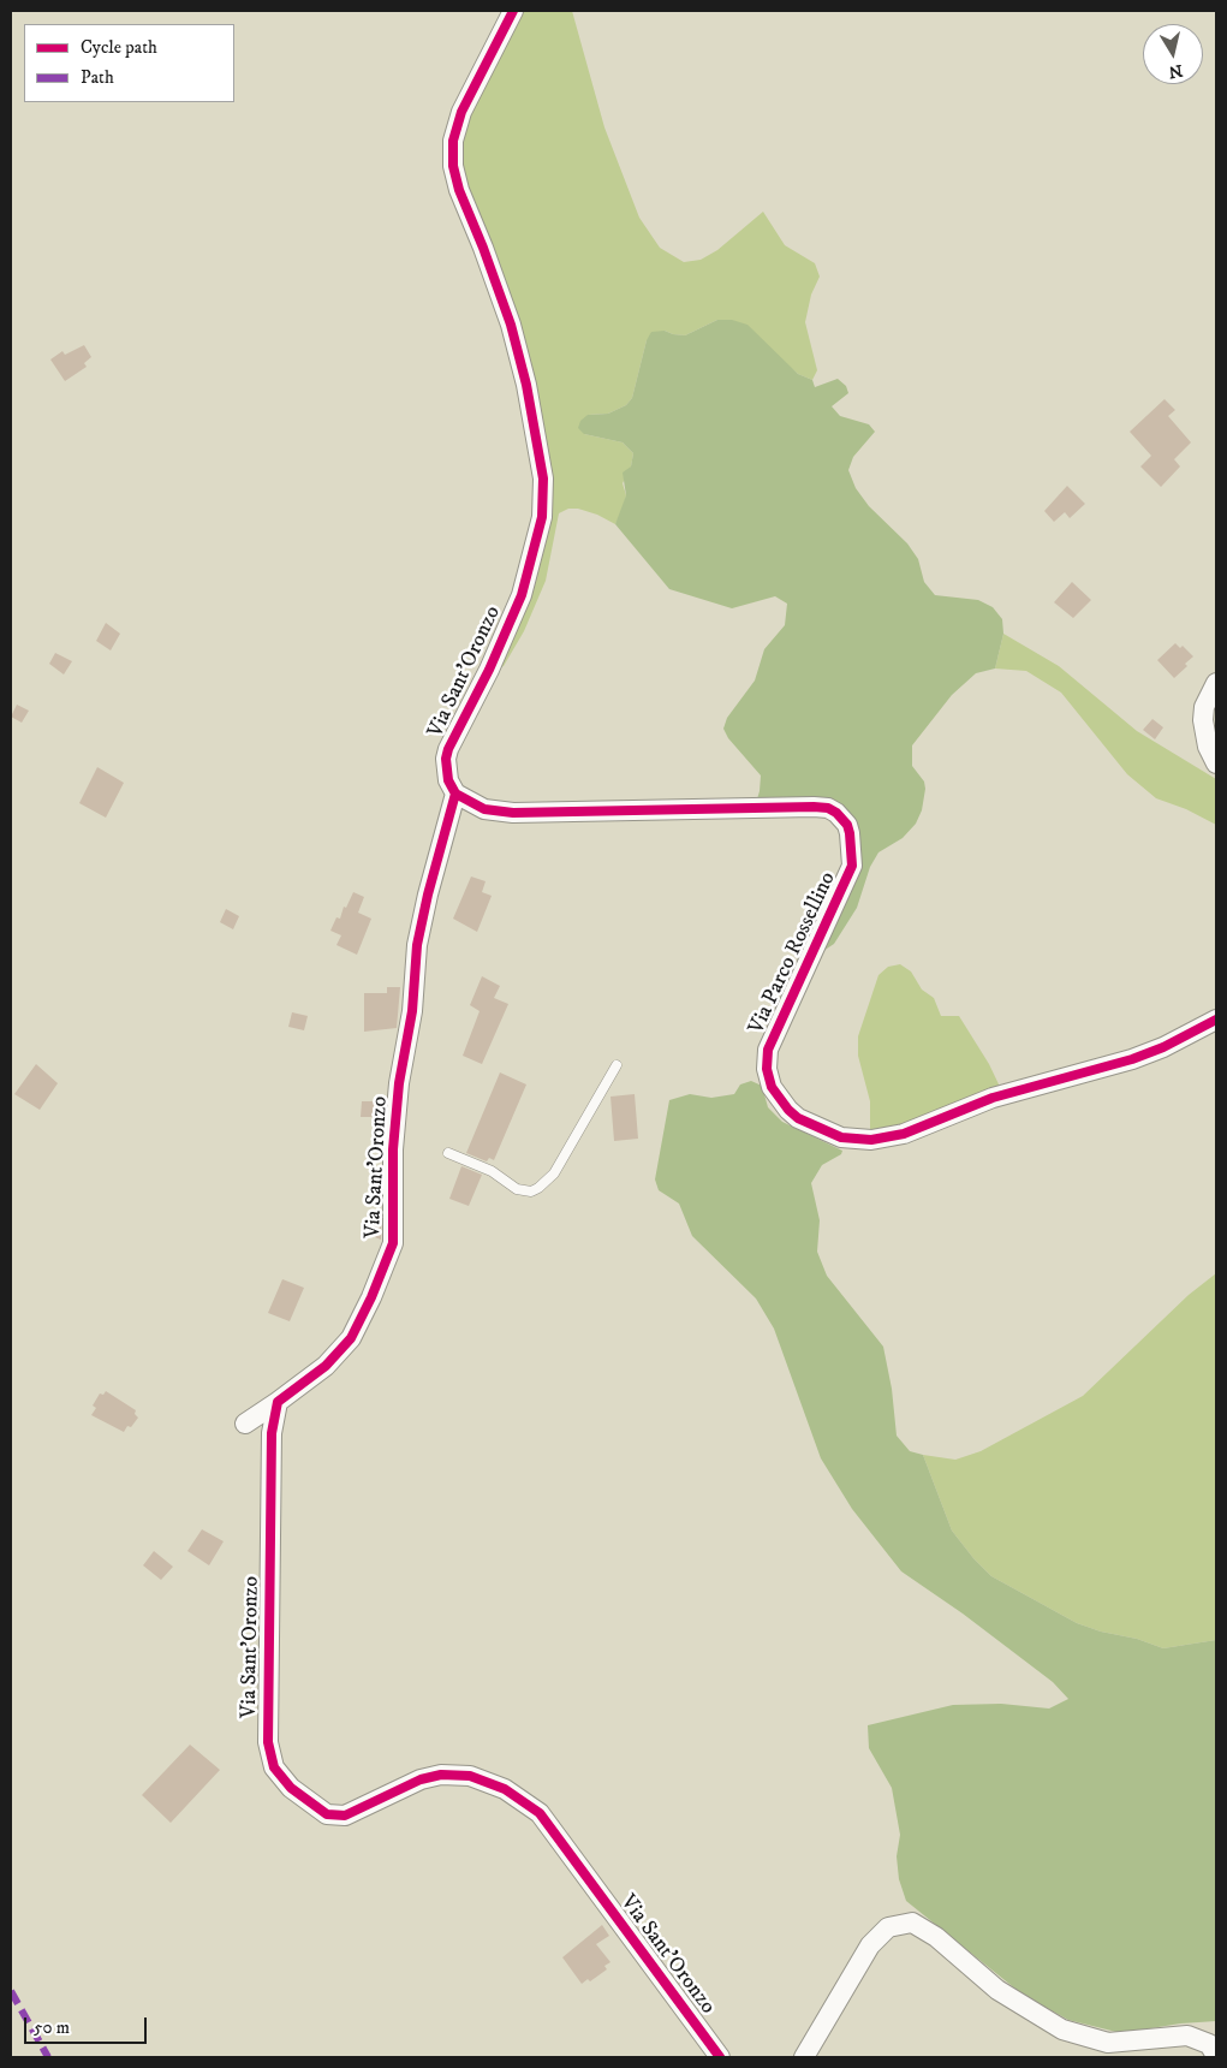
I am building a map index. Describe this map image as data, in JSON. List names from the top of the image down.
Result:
{
  "streets": {
    "street": ["Via Sant'Oronzo", "Via Parco Rossellino"]
  },
  "crossings": [
    ["Via Sant'Oronzo", "Via Parco Rossellino"]
  ],
  "legend": ["Cycle path", "Path"],
  "scale_bar": "50 m",
  "north": "bottom"
}
